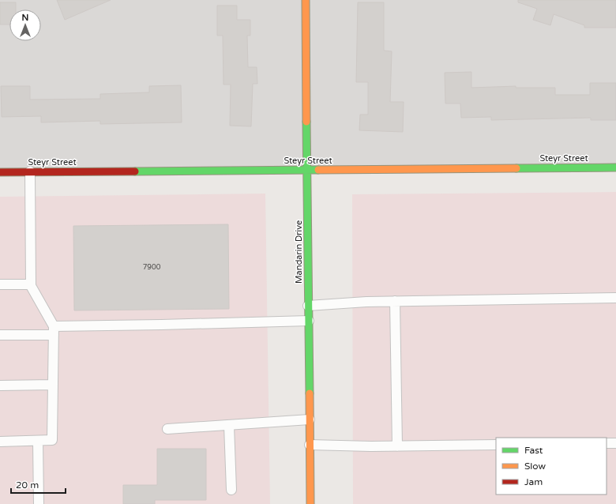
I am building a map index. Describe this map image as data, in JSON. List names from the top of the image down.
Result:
{
  "streets": {
    "street": ["Steyr Street", "Mandarin Drive"]
  },
  "crossings": [
    ["Steyr Street", "Mandarin Drive"]
  ],
  "house_numbers": ["7900"],
  "legend": ["Fast", "Slow", "Jam"],
  "scale_bar": "20 m",
  "north": "top"
}
